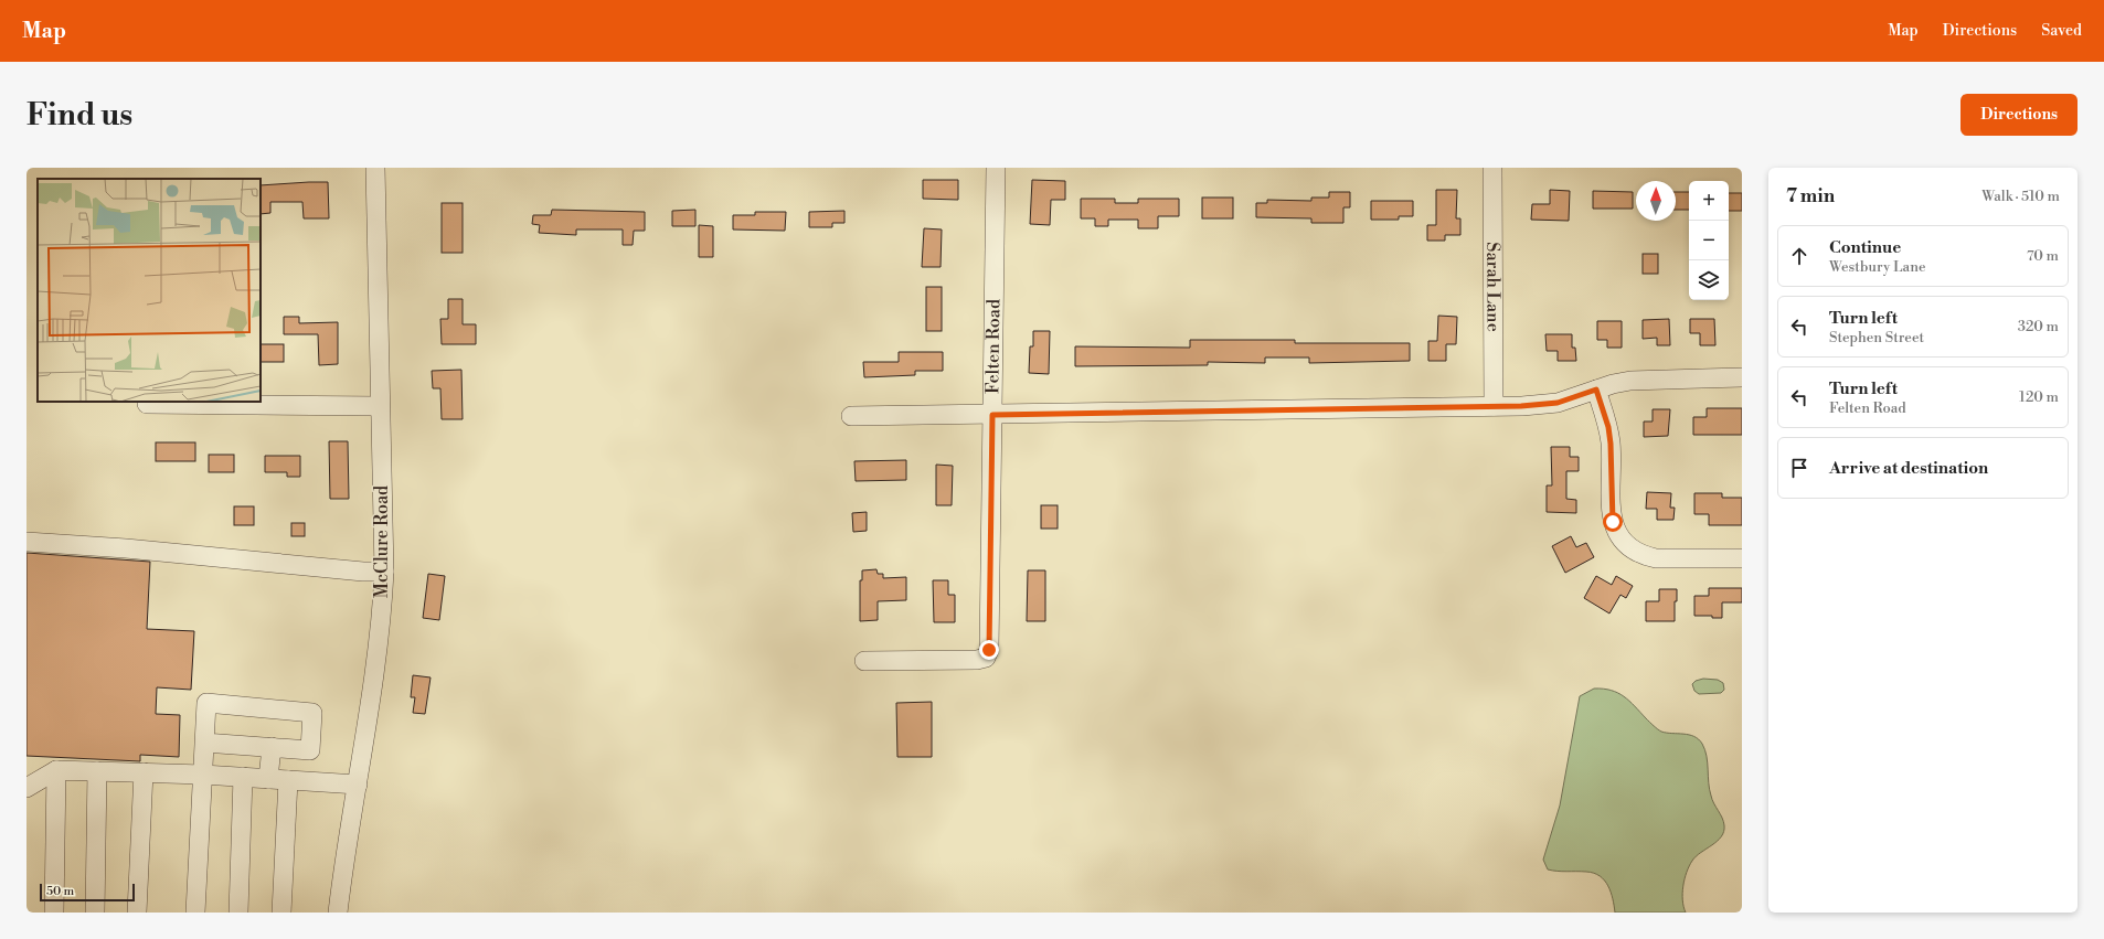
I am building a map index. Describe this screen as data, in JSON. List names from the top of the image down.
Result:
{
  "streets": {
    "street": ["Sarah Lane", "Felten Road", "McClure Road"]
  },
  "scale_bar": "50 m",
  "north": "top",
  "page": {
    "header": "Map",
    "nav": ["Map", "Directions", "Saved"],
    "buttons": "Directions",
    "title": "Find us",
    "heading": ["7 min", "Walk · 510 m"],
    "map_buttons": ["+", "−"],
    "list": [
      ["Continue", "Westbury Lane", "70 m"],
      ["Turn left", "Stephen Street", "320 m"],
      ["Turn left", "Felten Road", "120 m"],
      "Arrive at destination"
    ],
    "scale": "50 m"
  }
}
